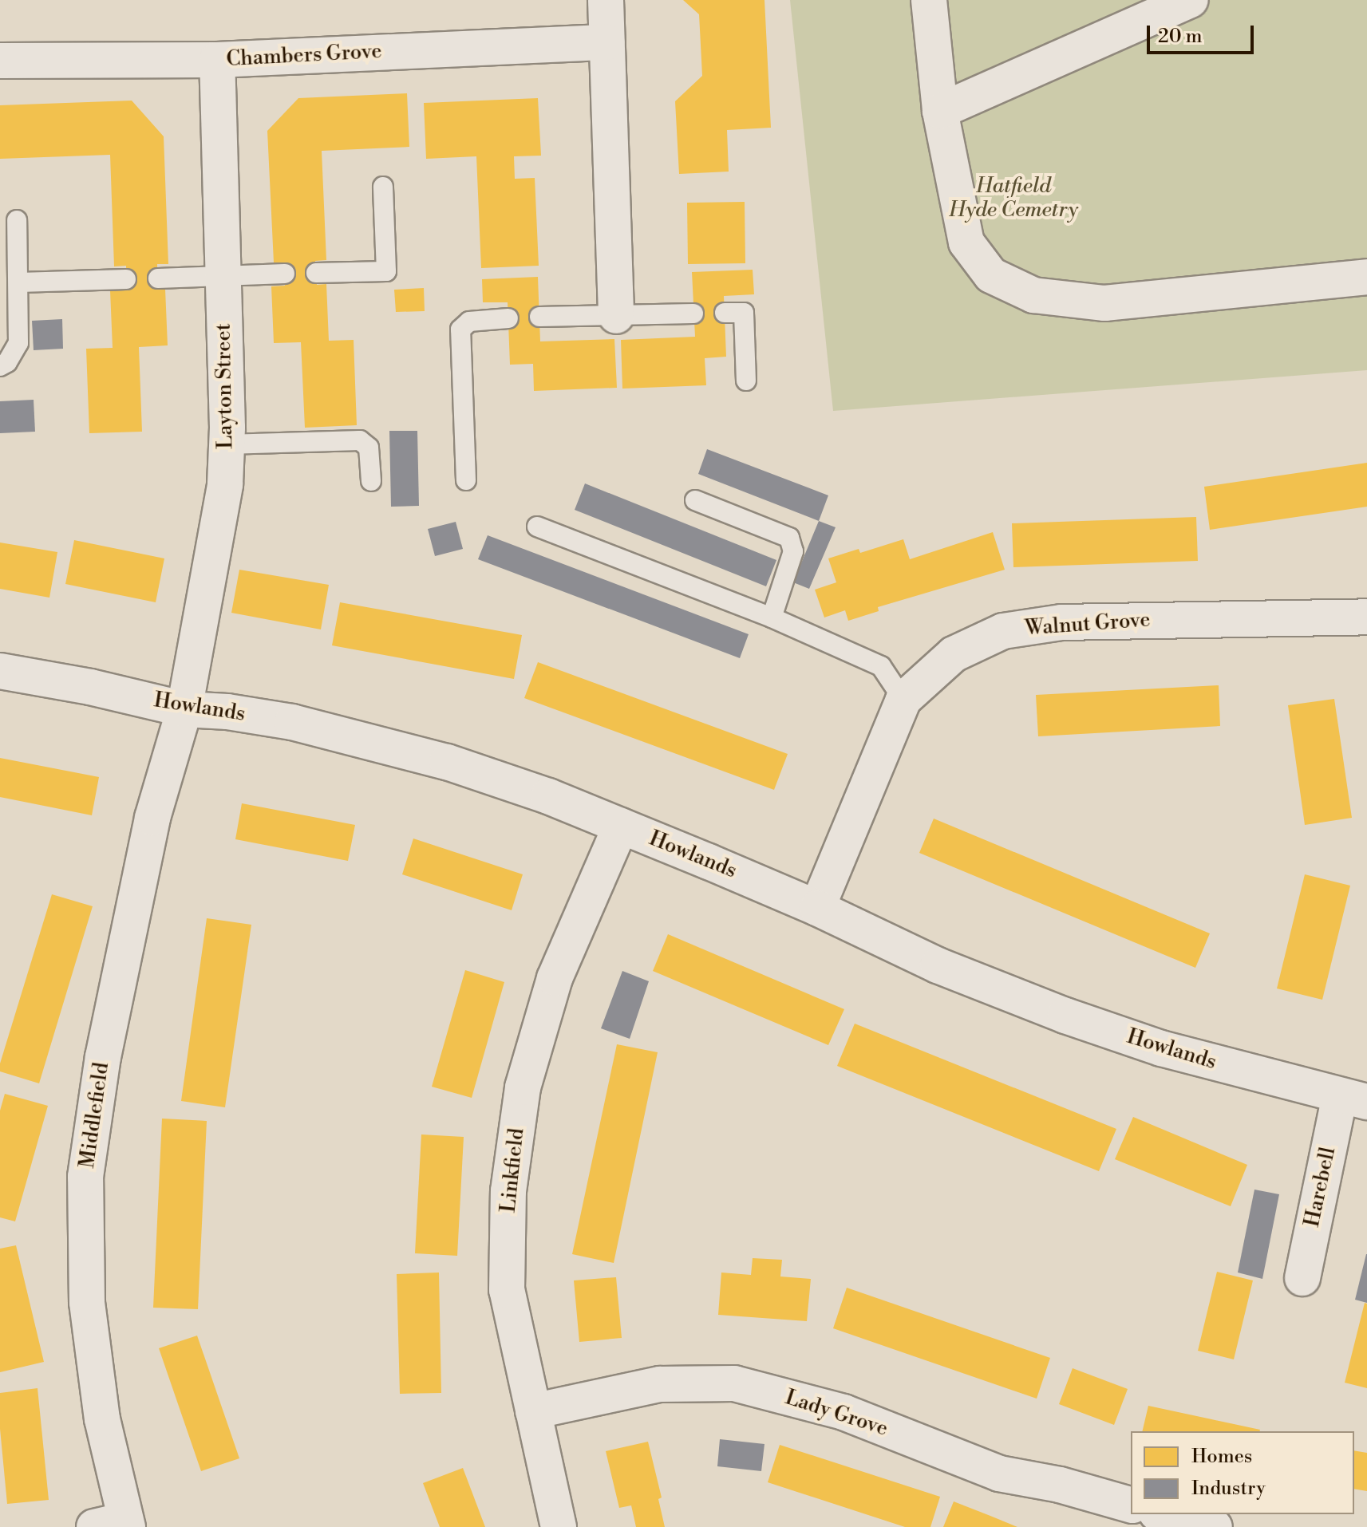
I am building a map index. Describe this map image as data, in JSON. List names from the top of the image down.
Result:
{
  "streets": {
    "street": [
      "Chambers Grove",
      "Layton Street",
      "Walnut Grove",
      "Howlands",
      "Middlefield",
      "Linkfield",
      "Harebell",
      "Lady Grove"
    ]
  },
  "crossings": [
    ["Chambers Grove", "Layton Street"],
    ["Layton Street", "Howlands"],
    ["Layton Street", "Middlefield"],
    ["Walnut Grove", "Howlands"],
    ["Howlands", "Middlefield"],
    ["Howlands", "Linkfield"],
    ["Howlands", "Harebell"],
    ["Linkfield", "Lady Grove"]
  ],
  "parks": ["Hatfield Hyde Cemetry"],
  "legend": ["Homes", "Industry"],
  "scale_bar": "20 m"
}
